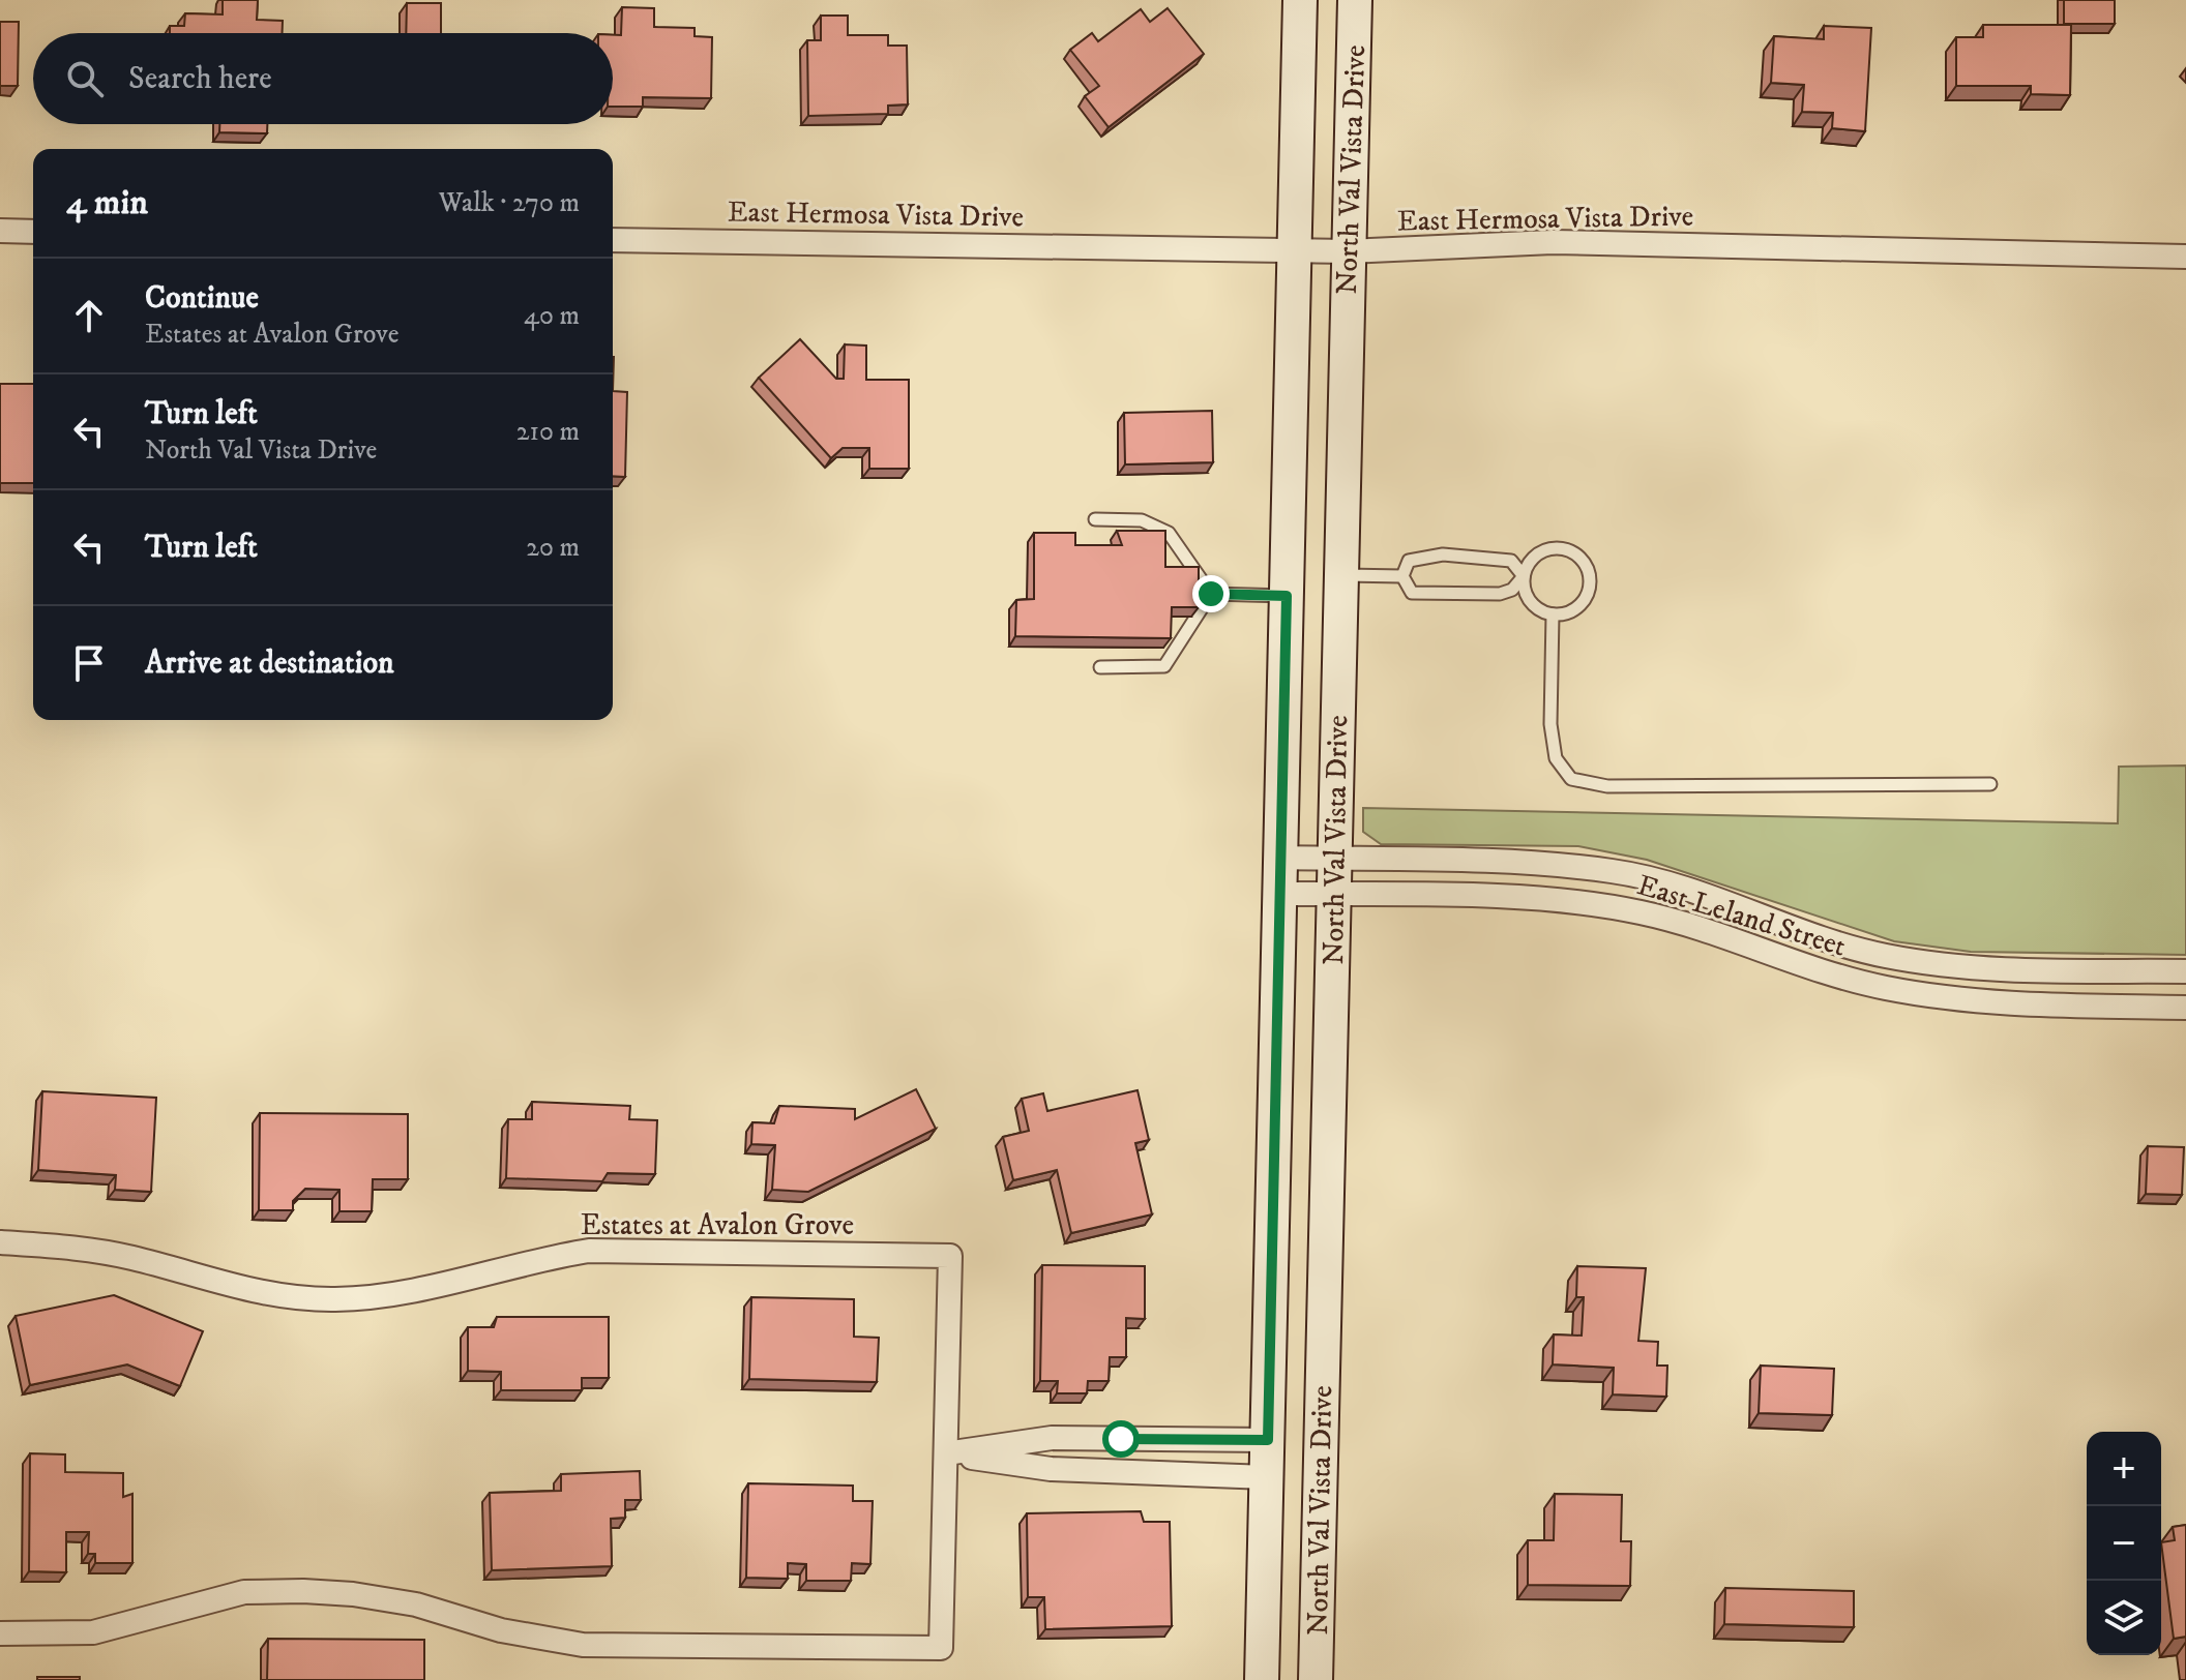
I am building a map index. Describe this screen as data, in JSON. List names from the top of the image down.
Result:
{
  "streets": {
    "main road": ["North Val Vista Drive"],
    "street": ["East Hermosa Vista Drive", "East Leland Street", "Estates at Avalon Grove"]
  },
  "crossings": [
    ["North Val Vista Drive", "East Hermosa Vista Drive"],
    ["North Val Vista Drive", "East Leland Street"]
  ],
  "page": {
    "search": "Search here",
    "heading": ["4 min", "Walk · 270 m"],
    "list": [
      ["Continue", "Estates at Avalon Grove", "40 m"],
      ["Turn left", "North Val Vista Drive", "210 m"],
      ["Turn left", "20 m"],
      "Arrive at destination"
    ],
    "map_buttons": ["+", "−"]
  }
}
